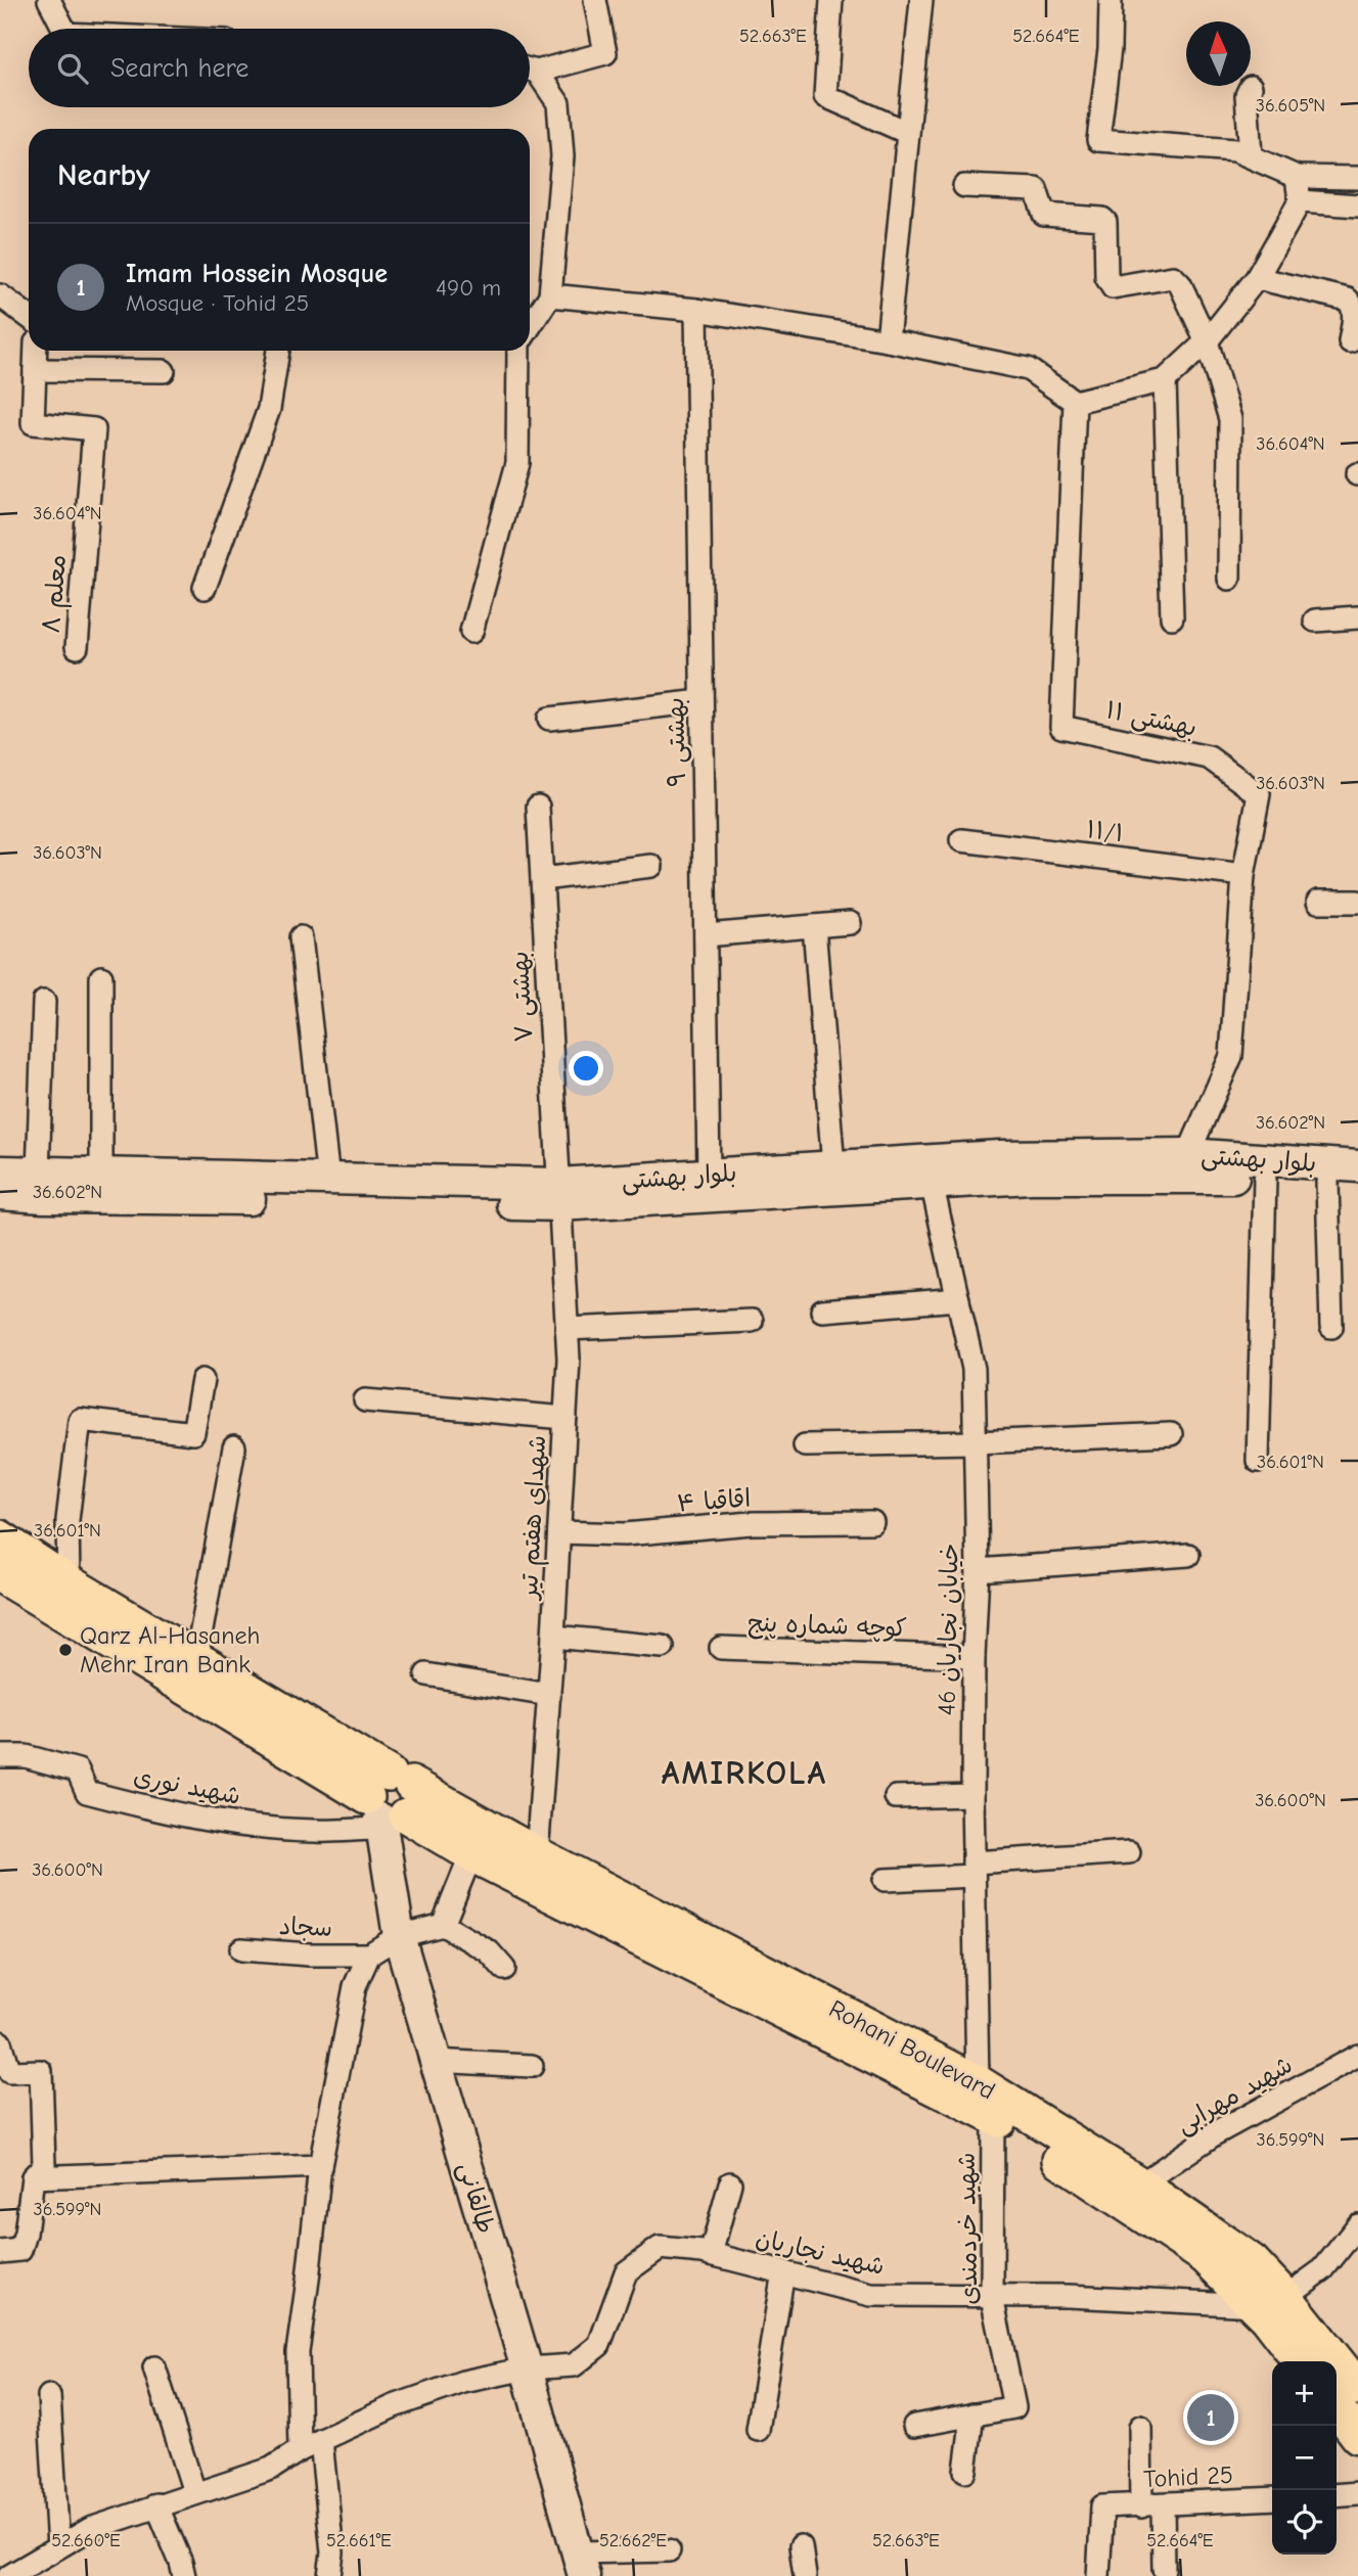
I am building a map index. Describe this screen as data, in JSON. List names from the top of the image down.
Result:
{
  "streets": {
    "main road": ["بلوار بهشتی", "Rohani Boulevard", "طالقانی"],
    "street": [
      "معلم ۸",
      "بهشتی ۱۱",
      "بهشتی ۹",
      "۱۱/۱",
      "بهشتی ۷",
      "اقاقیا ۴",
      "شهدای هفتم تیر",
      "کوچه شماره پنج",
      "خیابان نجاریان 46",
      "شهید نوری",
      "سجاد",
      "شهید مهرابی",
      "شهید خردمندی",
      "شهید نجاریان",
      "Tohid 25"
    ]
  },
  "crossings": [
    ["بهشتی ۱۱", "۱۱/۱"],
    ["بهشتی ۱۱", "بلوار بهشتی"],
    ["بهشتی ۹", "بلوار بهشتی"],
    ["بهشتی ۷", "بلوار بهشتی"],
    ["بهشتی ۷", "شهدای هفتم تیر"],
    ["بلوار بهشتی", "شهدای هفتم تیر"],
    ["بلوار بهشتی", "خیابان نجاریان 46"],
    ["اقاقیا ۴", "شهدای هفتم تیر"],
    ["شهدای هفتم تیر", "Rohani Boulevard"],
    ["کوچه شماره پنج", "خیابان نجاریان 46"],
    ["خیابان نجاریان 46", "Rohani Boulevard"],
    ["شهید نوری", "Rohani Boulevard"],
    ["شهید نوری", "طالقانی"],
    ["Rohani Boulevard", "شهید مهرابی"],
    ["Rohani Boulevard", "طالقانی"],
    ["Rohani Boulevard", "شهید خردمندی"],
    ["Rohani Boulevard", "شهید نجاریان"],
    ["طالقانی", "شهید نجاریان"],
    ["شهید خردمندی", "شهید نجاریان"]
  ],
  "districts": ["AMIRKOLA"],
  "places": ["Qarz Al-Hasaneh Mehr Iran Bank"],
  "north": "top",
  "page": {
    "search": "Search here",
    "heading": "Nearby",
    "list": [
      {
        "mark": "1",
        "name": "Imam Hossein Mosque",
        "note": "Mosque · Tohid 25",
        "value": "490 m"
      }
    ],
    "map_buttons": ["+", "−"],
    "pins": "1"
  },
  "coordinates": [
    "52.663°E",
    "52.664°E",
    "36.605°N",
    "36.604°N",
    "36.603°N",
    "36.602°N",
    "36.601°N",
    "36.600°N",
    "36.599°N",
    "52.660°E",
    "52.661°E",
    "52.662°E"
  ]
}
